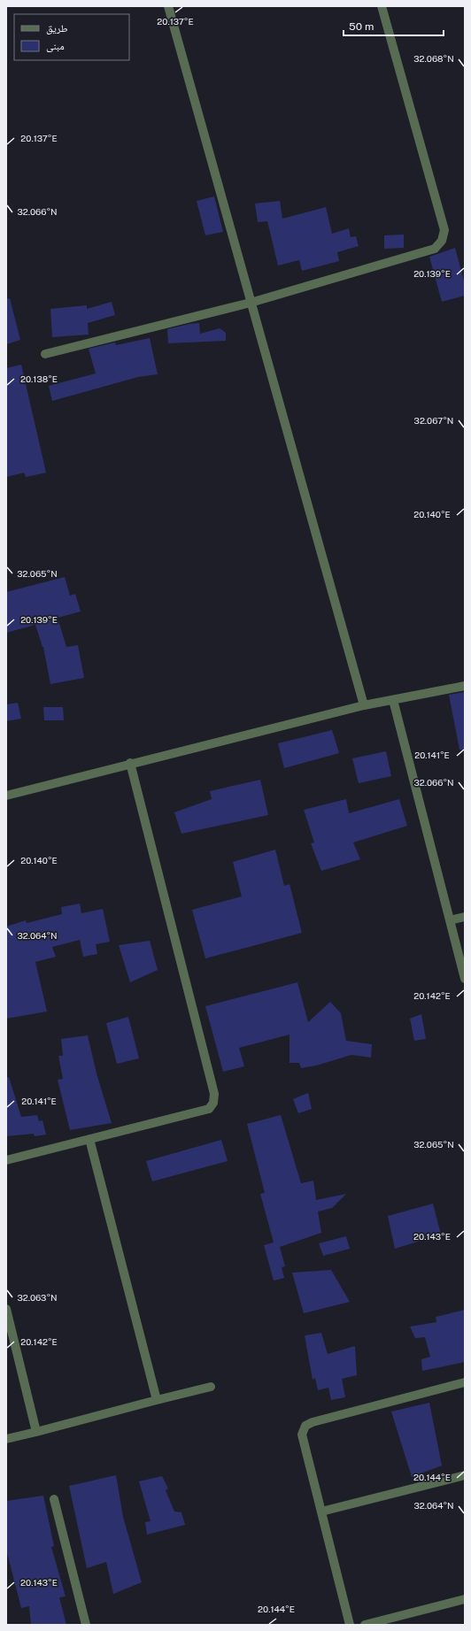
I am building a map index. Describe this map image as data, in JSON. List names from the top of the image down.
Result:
{
  "legend": ["طريق", "مبنى"],
  "scale_bar": "50 m",
  "coordinates": [
    "20.137°E",
    "32.068°N",
    "32.066°N",
    "20.139°E",
    "20.138°E",
    "32.067°N",
    "20.140°E",
    "32.065°N",
    "20.141°E",
    "32.064°N",
    "20.142°E",
    "20.143°E",
    "32.063°N",
    "20.144°E"
  ]
}
